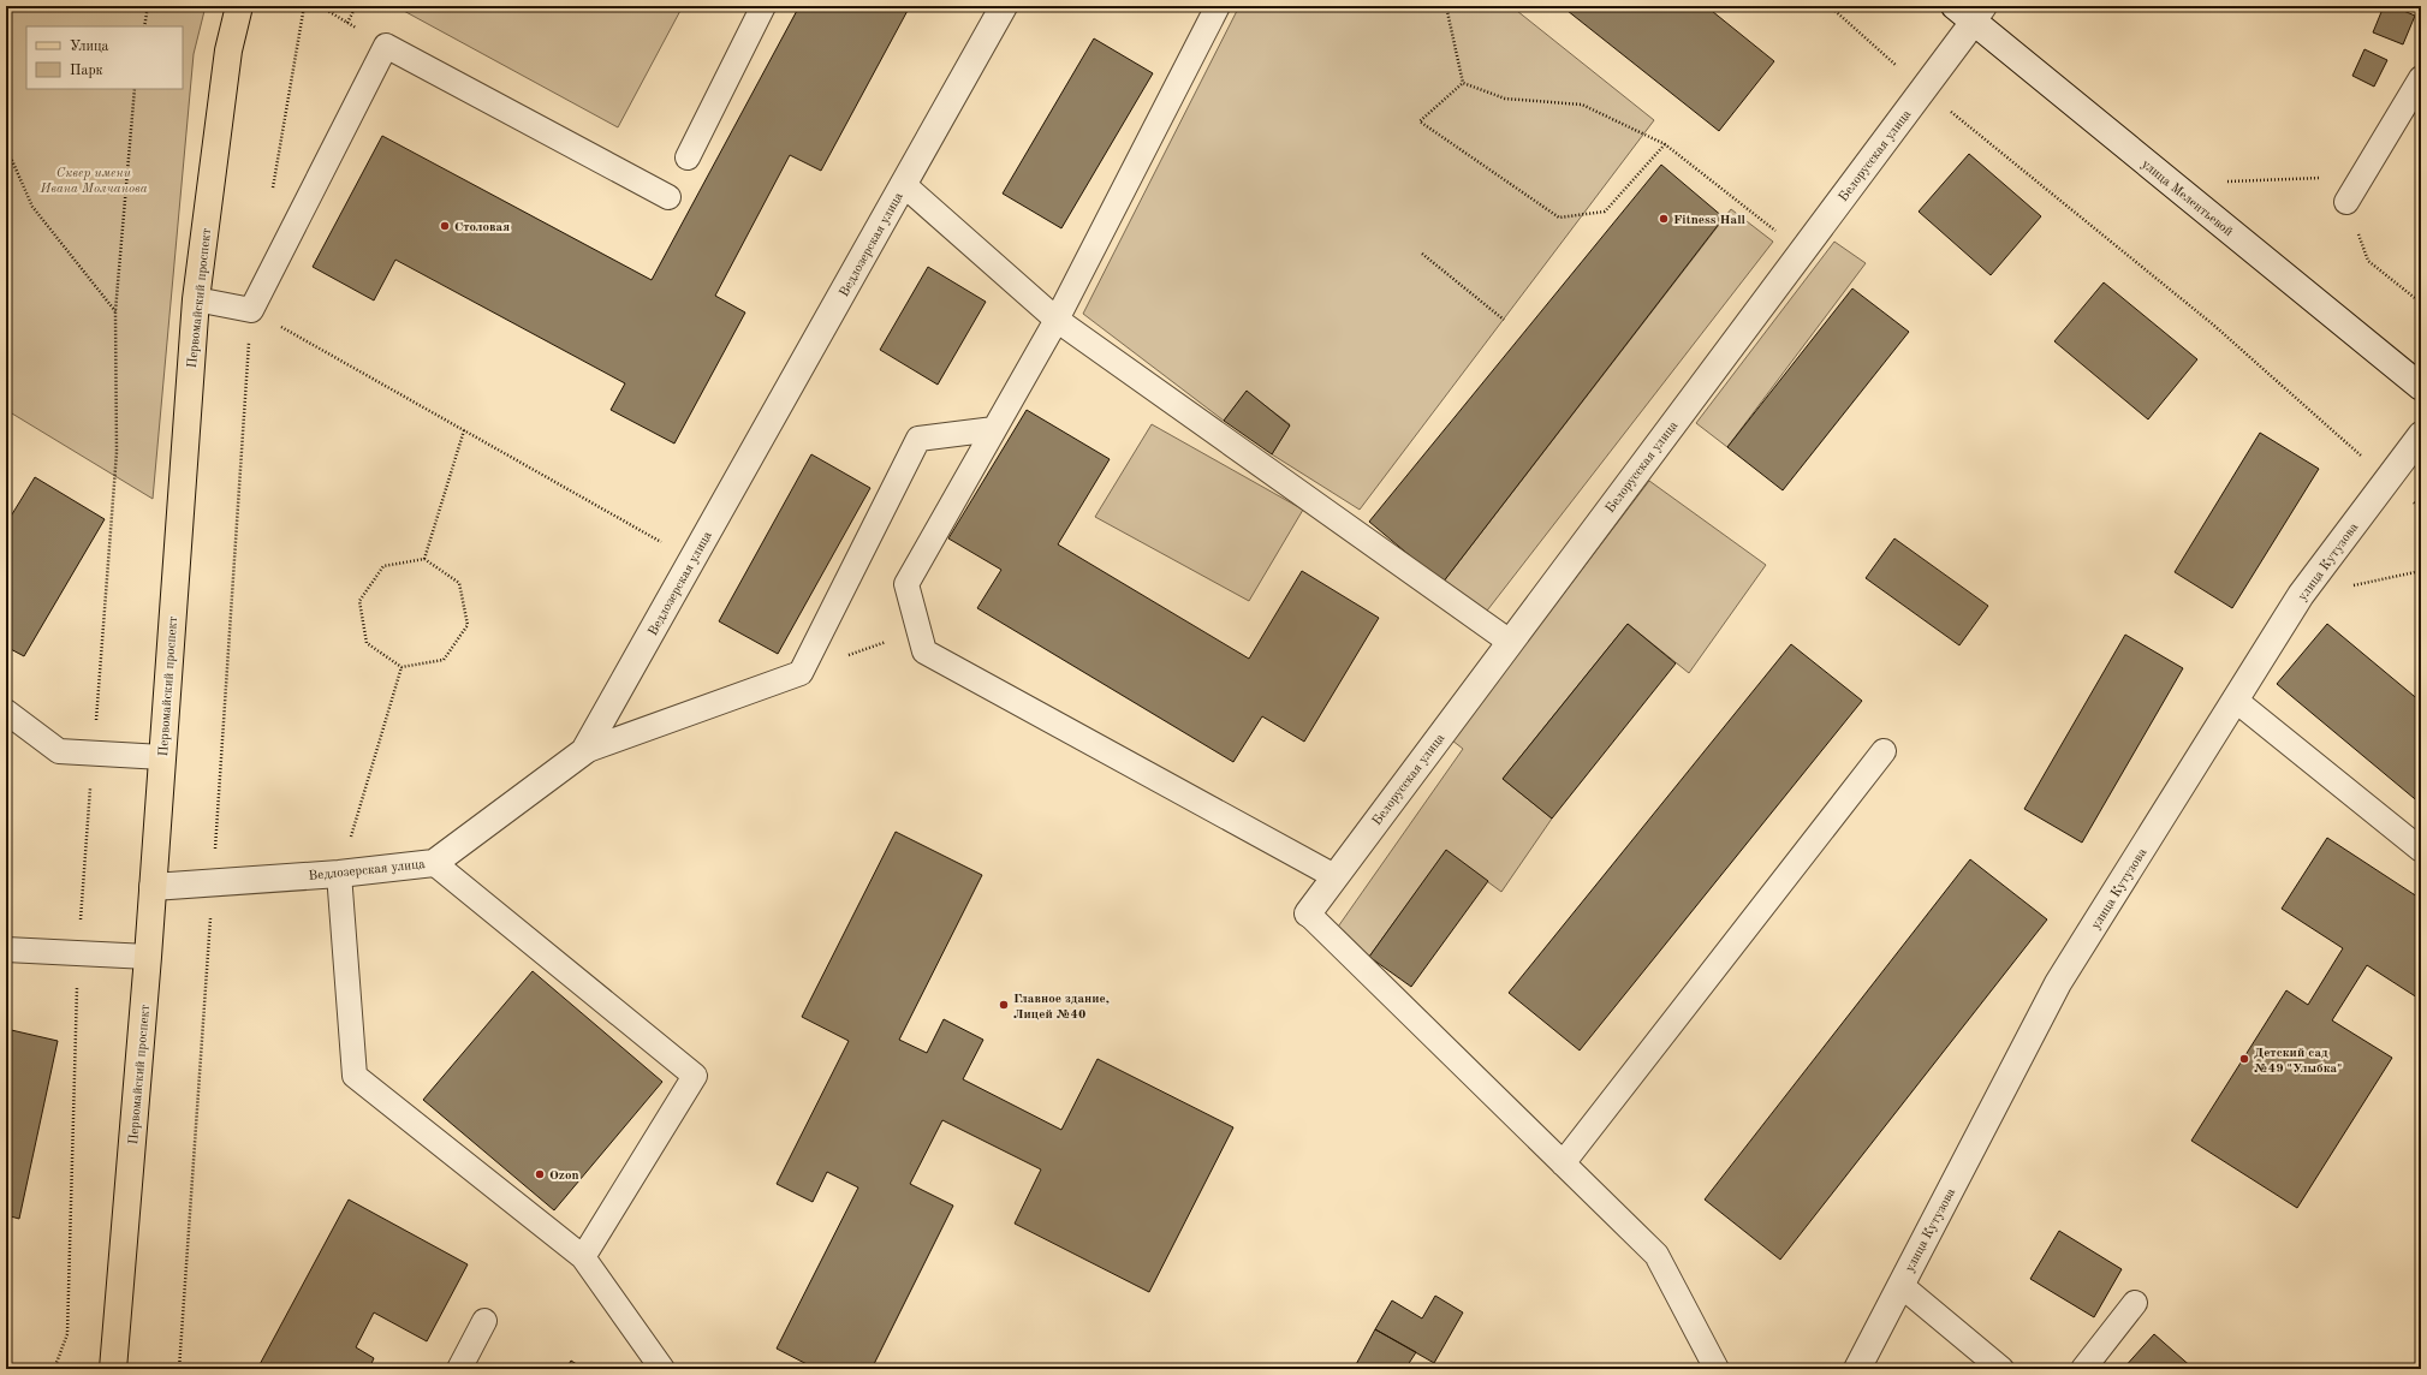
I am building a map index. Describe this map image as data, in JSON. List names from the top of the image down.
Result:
{
  "streets": {
    "main road": ["Первомайский проспект"],
    "street": [
      "Белорусская улица",
      "улица Мелентьевой",
      "Ведлозерская улица",
      "улица Кутузова"
    ]
  },
  "crossings": [
    ["Белорусская улица", "улица Мелентьевой"],
    ["Ведлозерская улица", "Первомайский проспект"]
  ],
  "parks": ["Сквер имени Ивана Молчанова"],
  "places": [
    "Fitness Hall",
    "Столовая",
    "Главное здание, Лицей №40",
    "Детский сад №49 \"Улыбка\"",
    "Ozon"
  ],
  "legend": ["Улица", "Парк"]
}
